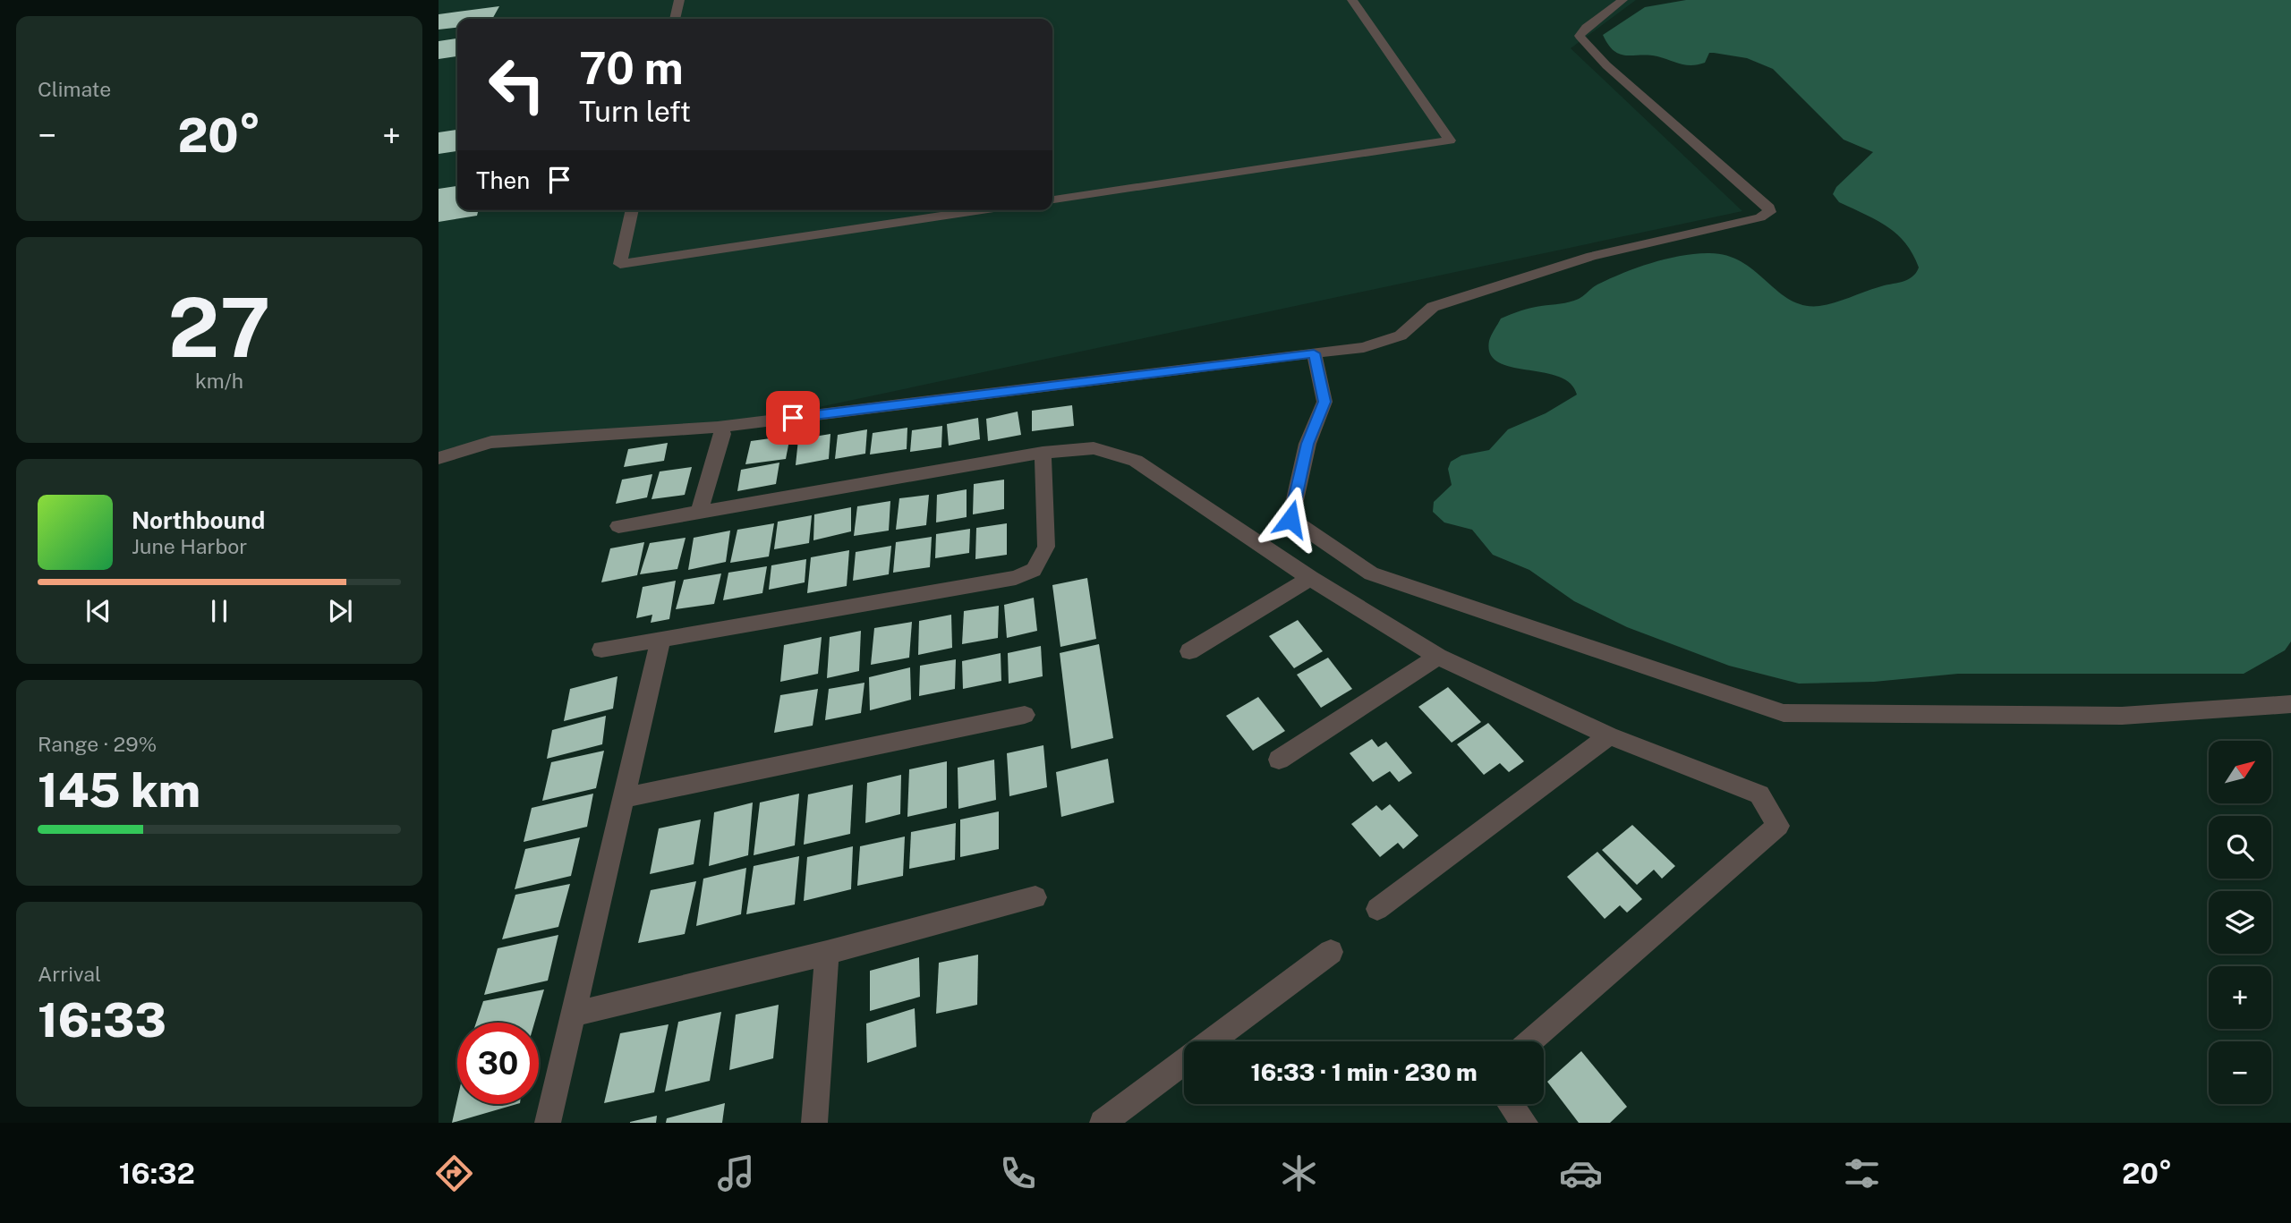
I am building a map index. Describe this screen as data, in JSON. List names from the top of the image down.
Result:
{
  "north": "top right",
  "page": {
    "tile": [
      "Climate",
      ["27", "km/h"],
      ["Range · 29%", "145 km"],
      ["Arrival", "16:33"]
    ],
    "turn": ["70 m", "Turn left"],
    "heat": ["−", "20°", "+"],
    "then": "Then",
    "song": ["Northbound", "June Harbor"],
    "map_buttons": ["+", "−"],
    "limit": "30",
    "trip": "16:33 · 1 min · 230 m",
    "tabs": ["16:32", "20°"]
  }
}
